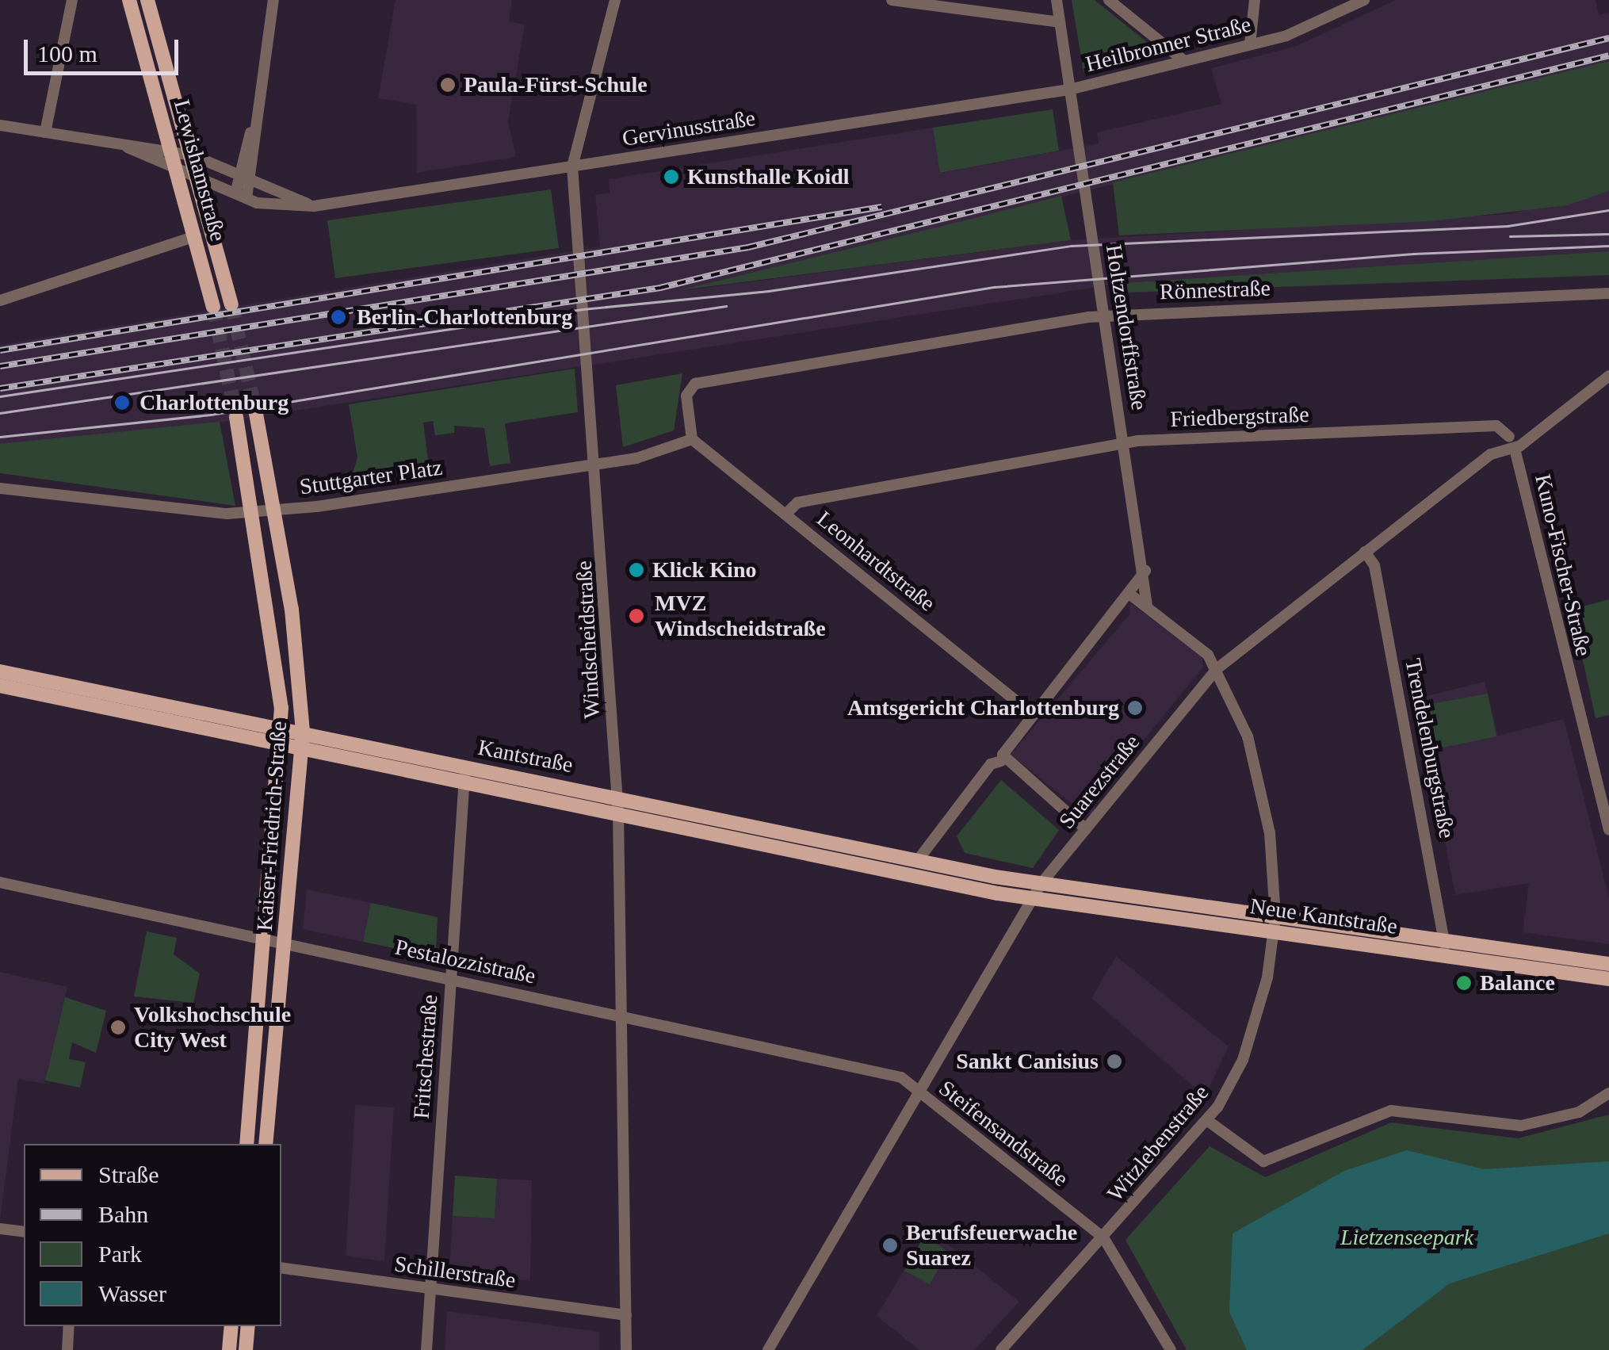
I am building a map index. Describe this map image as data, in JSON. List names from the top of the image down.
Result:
{
  "streets": {
    "main road": [
      "Lewishamstraße",
      "Kantstraße",
      "Kaiser-Friedrich-Straße",
      "Neue Kantstraße"
    ],
    "street": [
      "Heilbronner Straße",
      "Gervinusstraße",
      "Rönnestraße",
      "Holtzendorffstraße",
      "Friedbergstraße",
      "Stuttgarter Platz",
      "Leonhardtstraße",
      "Kuno-Fischer-Straße",
      "Windscheidstraße",
      "Trendelenburgstraße",
      "Suarezstraße",
      "Pestalozzistraße",
      "Fritschestraße",
      "Steifensandstraße",
      "Witzlebenstraße",
      "Schillerstraße"
    ]
  },
  "crossings": [
    ["Heilbronner Straße", "Gervinusstraße"],
    ["Heilbronner Straße", "Holtzendorffstraße"],
    ["Gervinusstraße", "Lewishamstraße"],
    ["Gervinusstraße", "Holtzendorffstraße"],
    ["Gervinusstraße", "Windscheidstraße"],
    ["Rönnestraße", "Holtzendorffstraße"],
    ["Rönnestraße", "Stuttgarter Platz"],
    ["Rönnestraße", "Leonhardtstraße"],
    ["Holtzendorffstraße", "Friedbergstraße"],
    ["Holtzendorffstraße", "Witzlebenstraße"],
    ["Friedbergstraße", "Leonhardtstraße"],
    ["Stuttgarter Platz", "Leonhardtstraße"],
    ["Stuttgarter Platz", "Windscheidstraße"],
    ["Stuttgarter Platz", "Kaiser-Friedrich-Straße"],
    ["Kuno-Fischer-Straße", "Suarezstraße"],
    ["Windscheidstraße", "Kantstraße"],
    ["Windscheidstraße", "Pestalozzistraße"],
    ["Windscheidstraße", "Schillerstraße"],
    ["Trendelenburgstraße", "Suarezstraße"],
    ["Trendelenburgstraße", "Neue Kantstraße"],
    ["Kantstraße", "Suarezstraße"],
    ["Kantstraße", "Kaiser-Friedrich-Straße"],
    ["Kantstraße", "Neue Kantstraße"],
    ["Kantstraße", "Fritschestraße"],
    ["Suarezstraße", "Neue Kantstraße"],
    ["Suarezstraße", "Pestalozzistraße"],
    ["Suarezstraße", "Steifensandstraße"],
    ["Suarezstraße", "Witzlebenstraße"],
    ["Kaiser-Friedrich-Straße", "Pestalozzistraße"],
    ["Neue Kantstraße", "Witzlebenstraße"],
    ["Pestalozzistraße", "Fritschestraße"],
    ["Pestalozzistraße", "Steifensandstraße"],
    ["Fritschestraße", "Schillerstraße"],
    ["Steifensandstraße", "Witzlebenstraße"]
  ],
  "parks": ["Lietzenseepark"],
  "places": [
    "Paula-Fürst-Schule",
    "Kunsthalle Koidl",
    "Berlin-Charlottenburg",
    "Charlottenburg",
    "Klick Kino",
    "MVZ Windscheidstraße",
    "Amtsgericht Charlottenburg",
    "Balance",
    "Volkshochschule City West",
    "Sankt Canisius",
    "Berufsfeuerwache Suarez"
  ],
  "legend": [
    "Straße",
    "Bahn",
    "Park",
    "Wasser"
  ],
  "scale_bar": "100 m"
}
